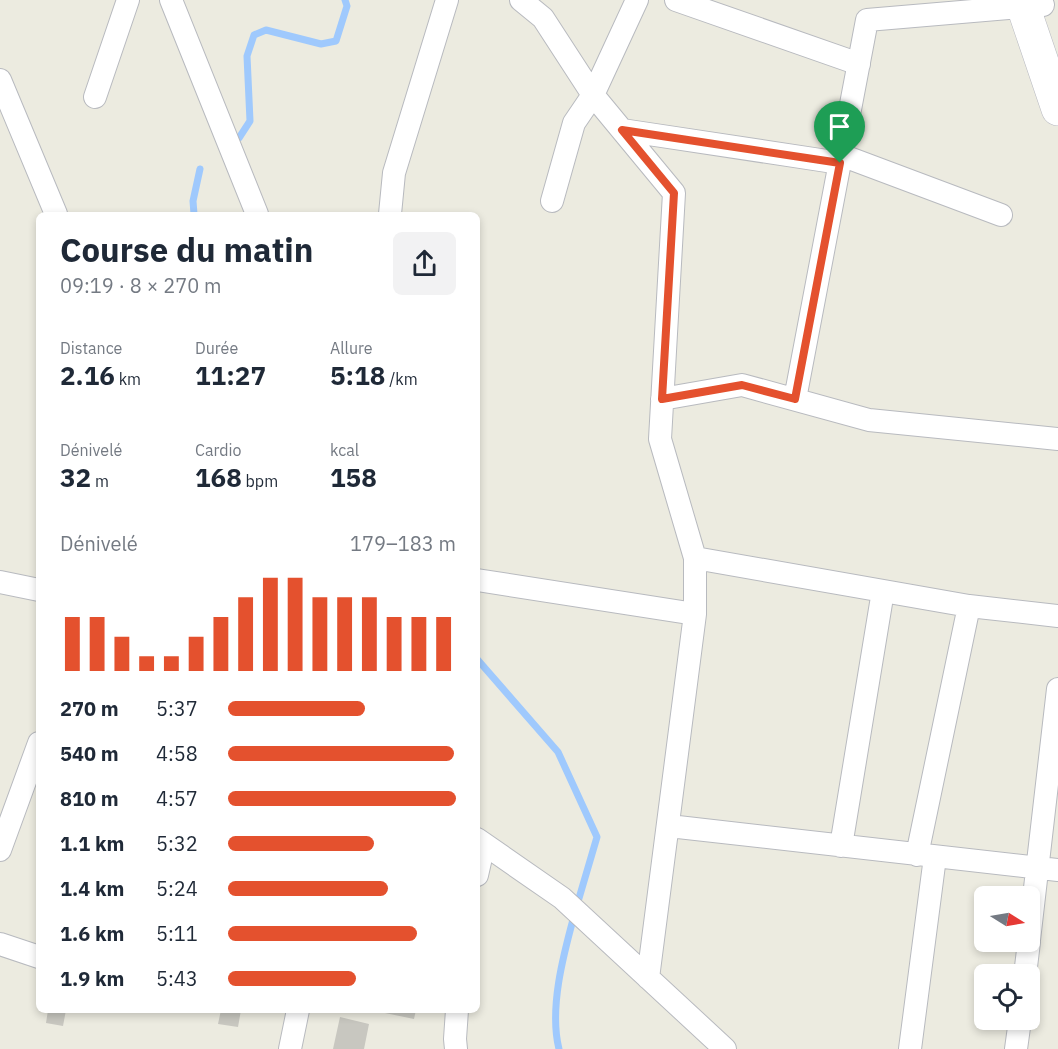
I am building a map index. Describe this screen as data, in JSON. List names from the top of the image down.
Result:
{
  "north": "right",
  "page": {
    "heading": ["Course du matin", "09:19 · 8 × 270 m"],
    "stats": [
      ["Distance", "2.16 km"],
      ["Durée", "11:27"],
      ["Allure", "5:18 /km"],
      ["Dénivelé", "32 m"],
      ["Cardio", "168 bpm"],
      ["kcal", "158"]
    ],
    "chart": ["Dénivelé", "179–183 m"],
    "list": [
      {
        "name": "270 m",
        "note": "5:37"
      },
      {
        "name": "540 m",
        "note": "4:58"
      },
      {
        "name": "810 m",
        "note": "4:57"
      },
      {
        "name": "1.1 km",
        "note": "5:32"
      },
      {
        "name": "1.4 km",
        "note": "5:24"
      },
      {
        "name": "1.6 km",
        "note": "5:11"
      },
      {
        "name": "1.9 km",
        "note": "5:43"
      }
    ]
  }
}
